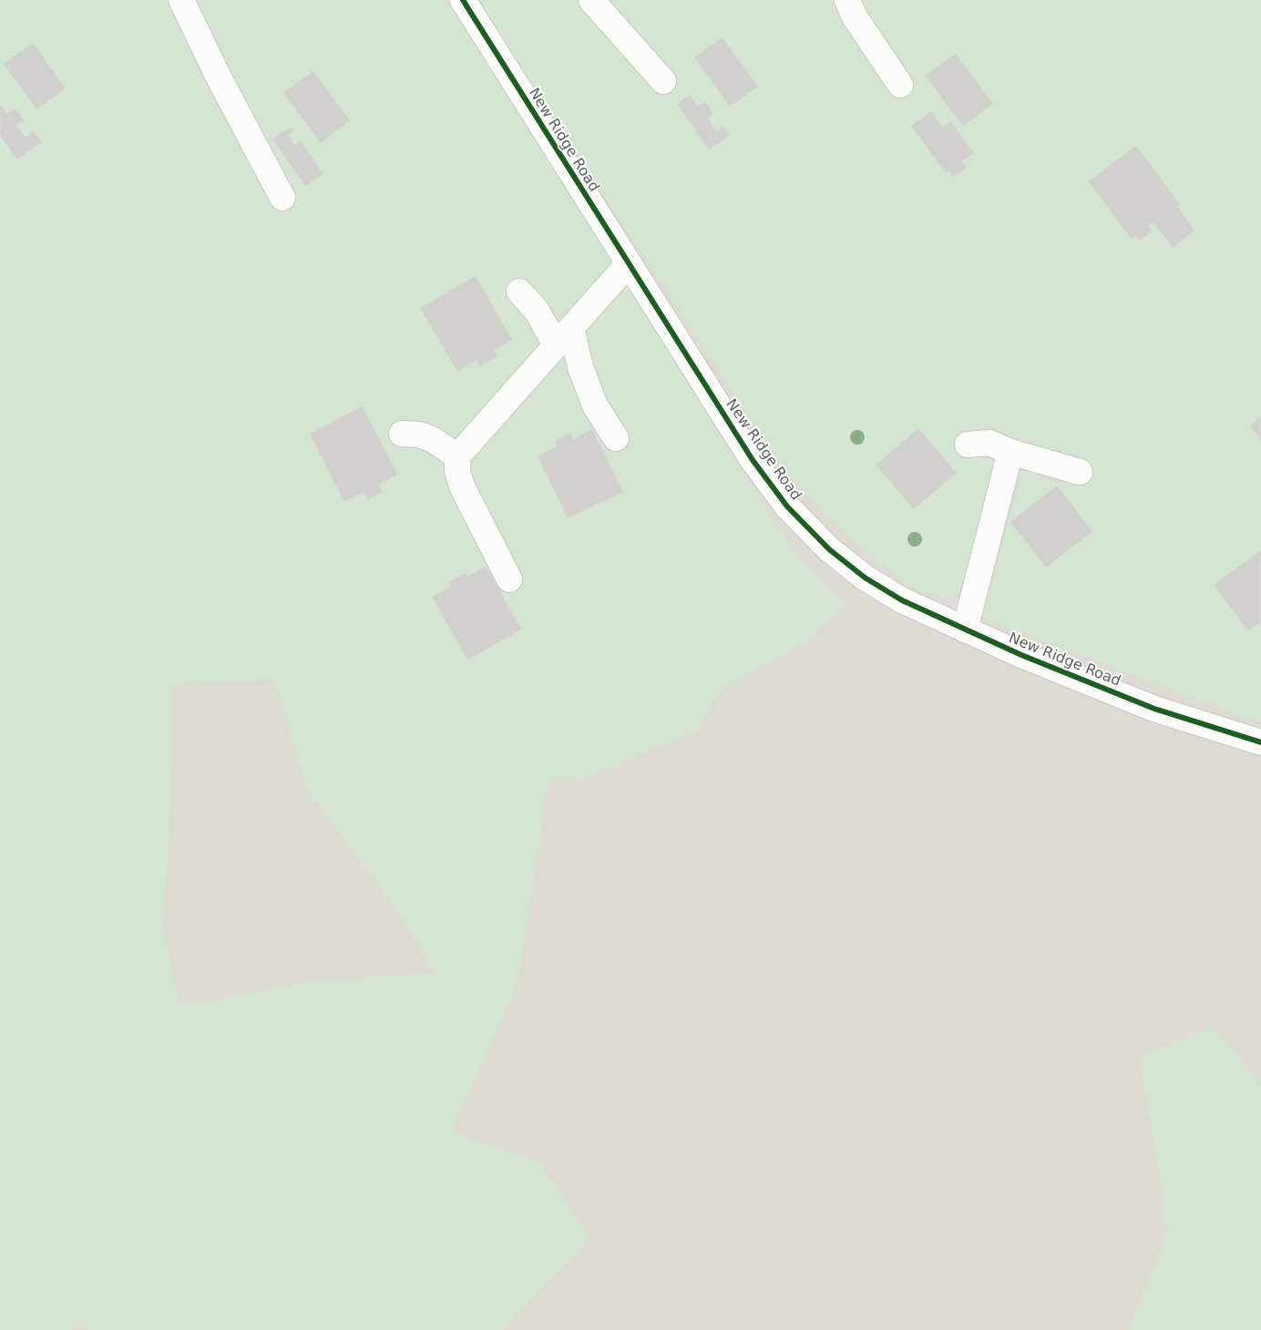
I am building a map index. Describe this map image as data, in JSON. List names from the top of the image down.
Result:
{
  "streets": {
    "street": ["New Ridge Road"]
  }
}
